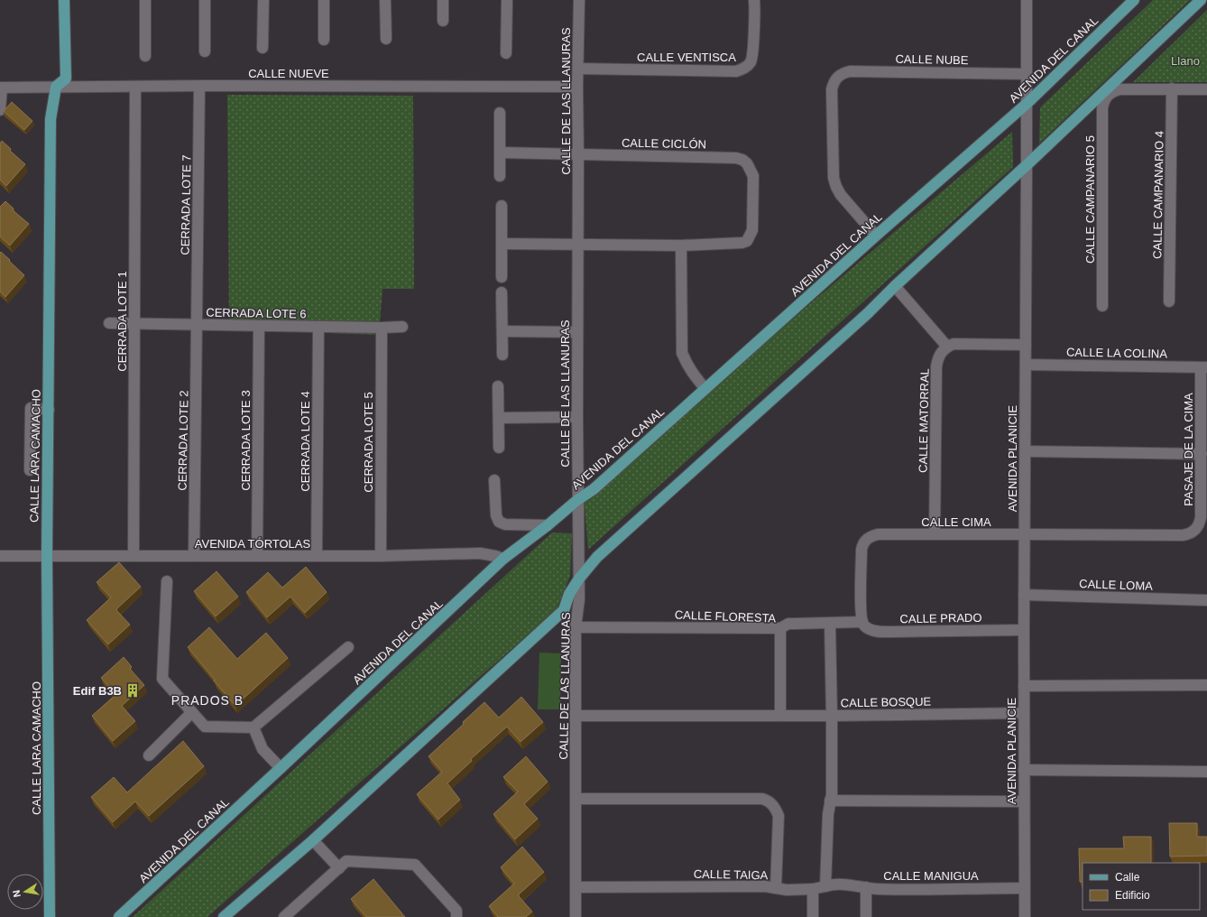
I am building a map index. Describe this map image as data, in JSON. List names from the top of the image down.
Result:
{
  "streets": {
    "main road": ["AVENIDA DEL CANAL", "CALLE LARA CAMACHO"],
    "street": [
      "CALLE VENTISCA",
      "CALLE NUBE",
      "CALLE NUEVE",
      "CALLE DE LAS LLANURAS",
      "CALLE CICLÓN",
      "CALLE CAMPANARIO 4",
      "CALLE CAMPANARIO 5",
      "CERRADA LOTE 7",
      "CERRADA LOTE 6",
      "CERRADA LOTE 1",
      "CALLE LA COLINA",
      "CALLE MATORRAL",
      "CERRADA LOTE 2",
      "CERRADA LOTE 3",
      "CERRADA LOTE 4",
      "CERRADA LOTE 5",
      "PASAJE DE LA CIMA",
      "AVENIDA PLANICIE",
      "CALLE CIMA",
      "AVENIDA TÓRTOLAS",
      "CALLE LOMA",
      "CALLE FLORESTA",
      "CALLE PRADO",
      "CALLE BOSQUE",
      "CALLE TAIGA",
      "CALLE MANIGUA"
    ]
  },
  "crossings": [
    ["CALLE VENTISCA", "CALLE DE LAS LLANURAS"],
    ["CALLE NUBE", "AVENIDA DEL CANAL"],
    ["CALLE NUBE", "AVENIDA PLANICIE"],
    ["AVENIDA DEL CANAL", "CALLE DE LAS LLANURAS"],
    ["AVENIDA DEL CANAL", "AVENIDA PLANICIE"],
    ["AVENIDA DEL CANAL", "AVENIDA TÓRTOLAS"],
    ["CALLE NUEVE", "CALLE DE LAS LLANURAS"],
    ["CALLE NUEVE", "CERRADA LOTE 7"],
    ["CALLE NUEVE", "CERRADA LOTE 1"],
    ["CALLE NUEVE", "CALLE LARA CAMACHO"],
    ["CALLE DE LAS LLANURAS", "CALLE CICLÓN"],
    ["CALLE DE LAS LLANURAS", "CALLE FLORESTA"],
    ["CALLE DE LAS LLANURAS", "CALLE TAIGA"],
    ["CALLE CAMPANARIO 4", "CALLE CAMPANARIO 5"],
    ["CERRADA LOTE 7", "CERRADA LOTE 6"],
    ["CERRADA LOTE 7", "CERRADA LOTE 2"],
    ["CERRADA LOTE 6", "CERRADA LOTE 1"],
    ["CERRADA LOTE 6", "CERRADA LOTE 2"],
    ["CERRADA LOTE 6", "CERRADA LOTE 3"],
    ["CERRADA LOTE 6", "CERRADA LOTE 4"],
    ["CERRADA LOTE 6", "CERRADA LOTE 5"],
    ["CERRADA LOTE 1", "AVENIDA TÓRTOLAS"],
    ["CALLE LA COLINA", "PASAJE DE LA CIMA"],
    ["CALLE LA COLINA", "AVENIDA PLANICIE"],
    ["CALLE MATORRAL", "CALLE CIMA"],
    ["CERRADA LOTE 2", "AVENIDA TÓRTOLAS"],
    ["CERRADA LOTE 3", "AVENIDA TÓRTOLAS"],
    ["CERRADA LOTE 4", "AVENIDA TÓRTOLAS"],
    ["CERRADA LOTE 5", "AVENIDA TÓRTOLAS"],
    ["PASAJE DE LA CIMA", "CALLE CIMA"],
    ["CALLE LARA CAMACHO", "AVENIDA TÓRTOLAS"],
    ["AVENIDA PLANICIE", "CALLE CIMA"],
    ["AVENIDA PLANICIE", "CALLE LOMA"],
    ["AVENIDA PLANICIE", "CALLE PRADO"],
    ["AVENIDA PLANICIE", "CALLE BOSQUE"],
    ["AVENIDA PLANICIE", "CALLE MANIGUA"],
    ["CALLE CIMA", "CALLE PRADO"],
    ["CALLE BOSQUE", "CALLE MANIGUA"],
    ["CALLE TAIGA", "CALLE MANIGUA"]
  ],
  "districts": ["PRADOS B"],
  "parks": ["Llano"],
  "places": {
    "building": ["Edif B3B"]
  },
  "legend": ["Calle", "Edificio"],
  "north": "left"
}
